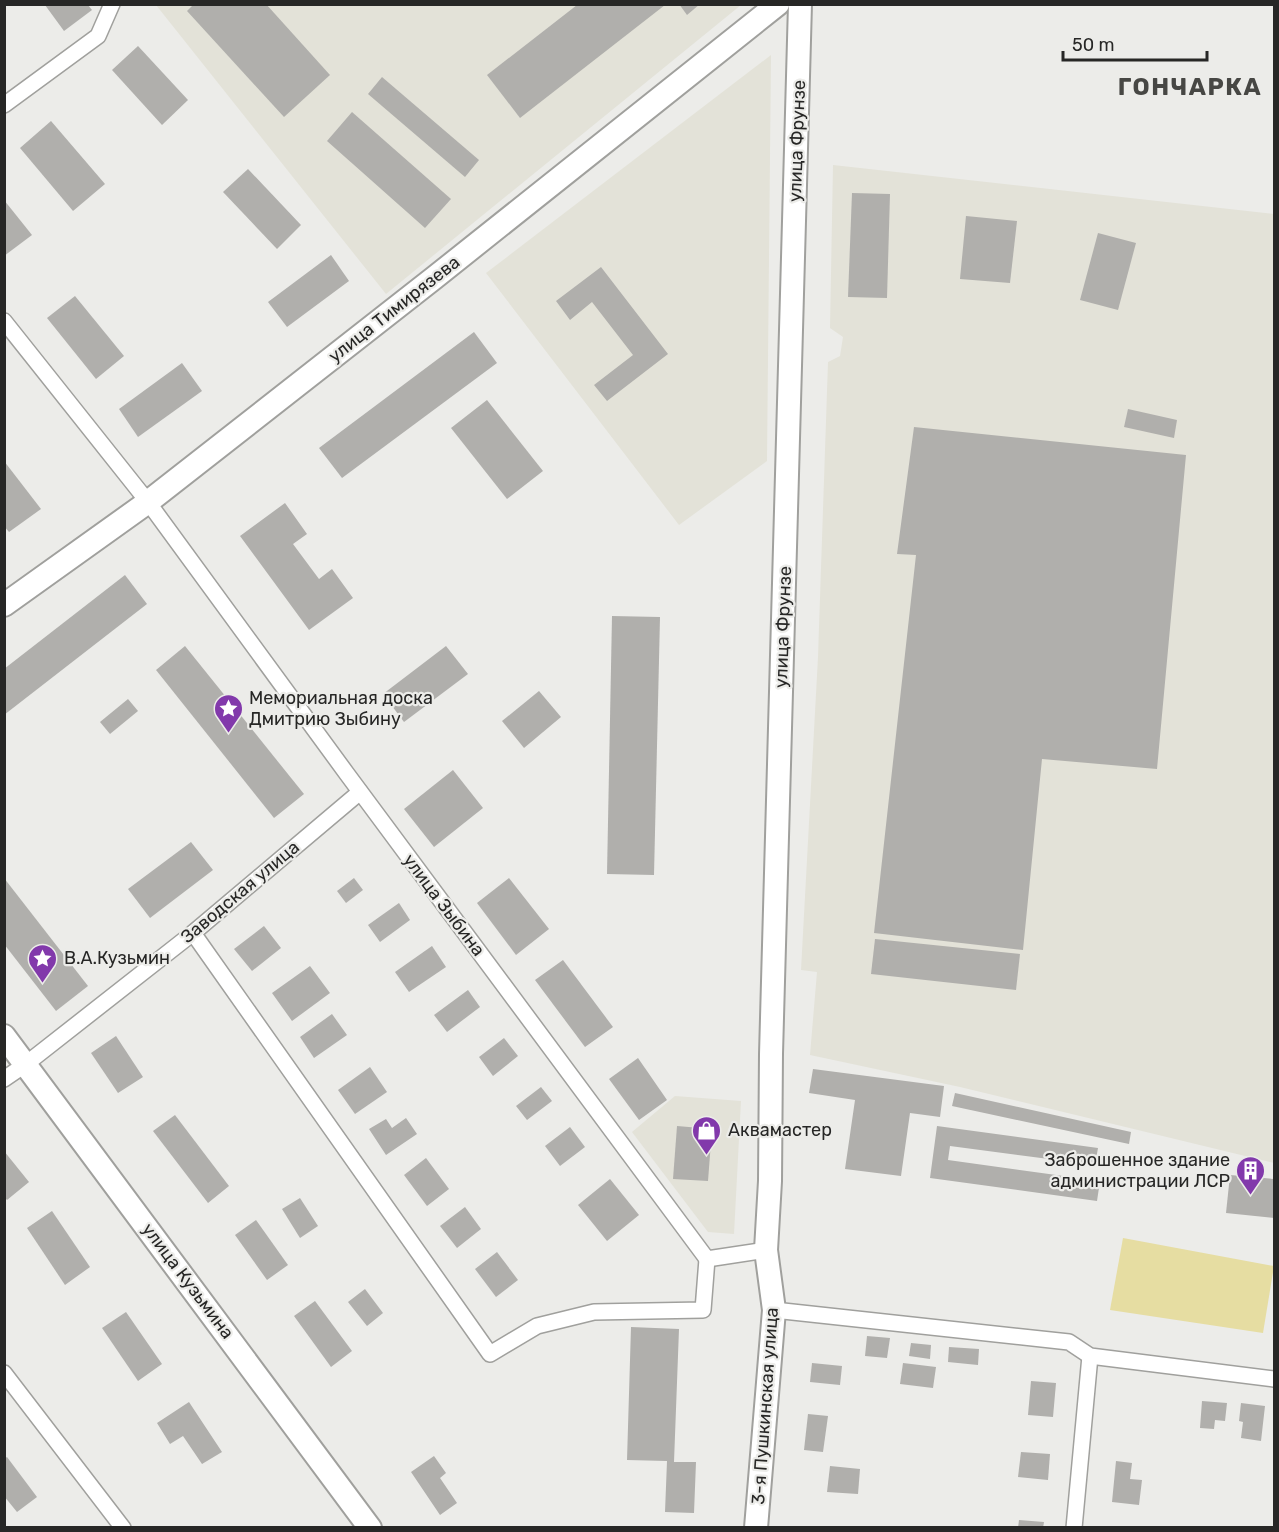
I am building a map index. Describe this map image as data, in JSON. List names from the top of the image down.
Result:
{
  "streets": {
    "street": [
      "улица Фрунзе",
      "улица Тимирязева",
      "Заводская улица",
      "улица Зыбина",
      "улица Кузьмина",
      "3-я Пушкинская улица"
    ]
  },
  "crossings": [
    ["улица Фрунзе", "3-я Пушкинская улица"],
    ["улица Тимирязева", "улица Зыбина"],
    ["Заводская улица", "улица Зыбина"],
    ["Заводская улица", "улица Кузьмина"]
  ],
  "districts": ["ГОНЧАРКА"],
  "places": {
    "place": ["Мемориальная доска Дмитрию Зыбину", "В.А.Кузьмин"],
    "shop": ["Аквамастер"],
    "building": ["Заброшенное здание администрации ЛСР"]
  },
  "scale_bar": "50 m"
}
